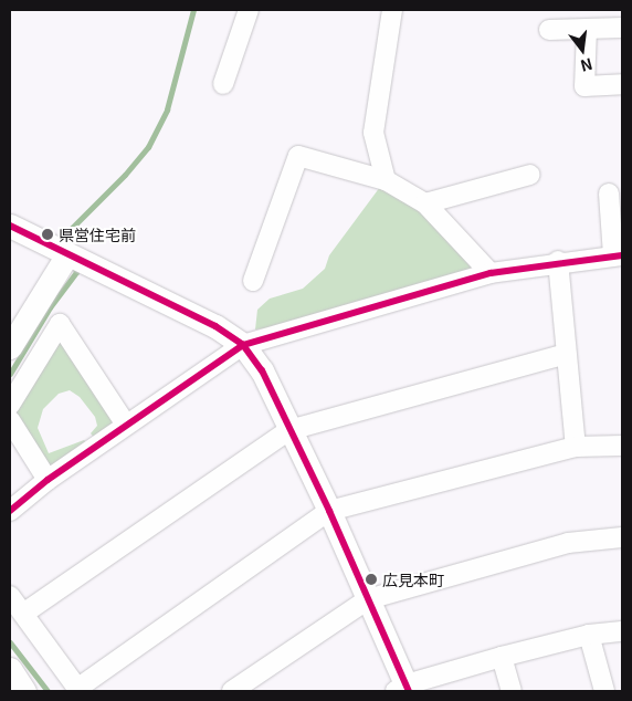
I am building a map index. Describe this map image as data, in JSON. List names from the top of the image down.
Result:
{
  "places": ["県営住宅前", "広見本町"],
  "north": "bottom"
}
